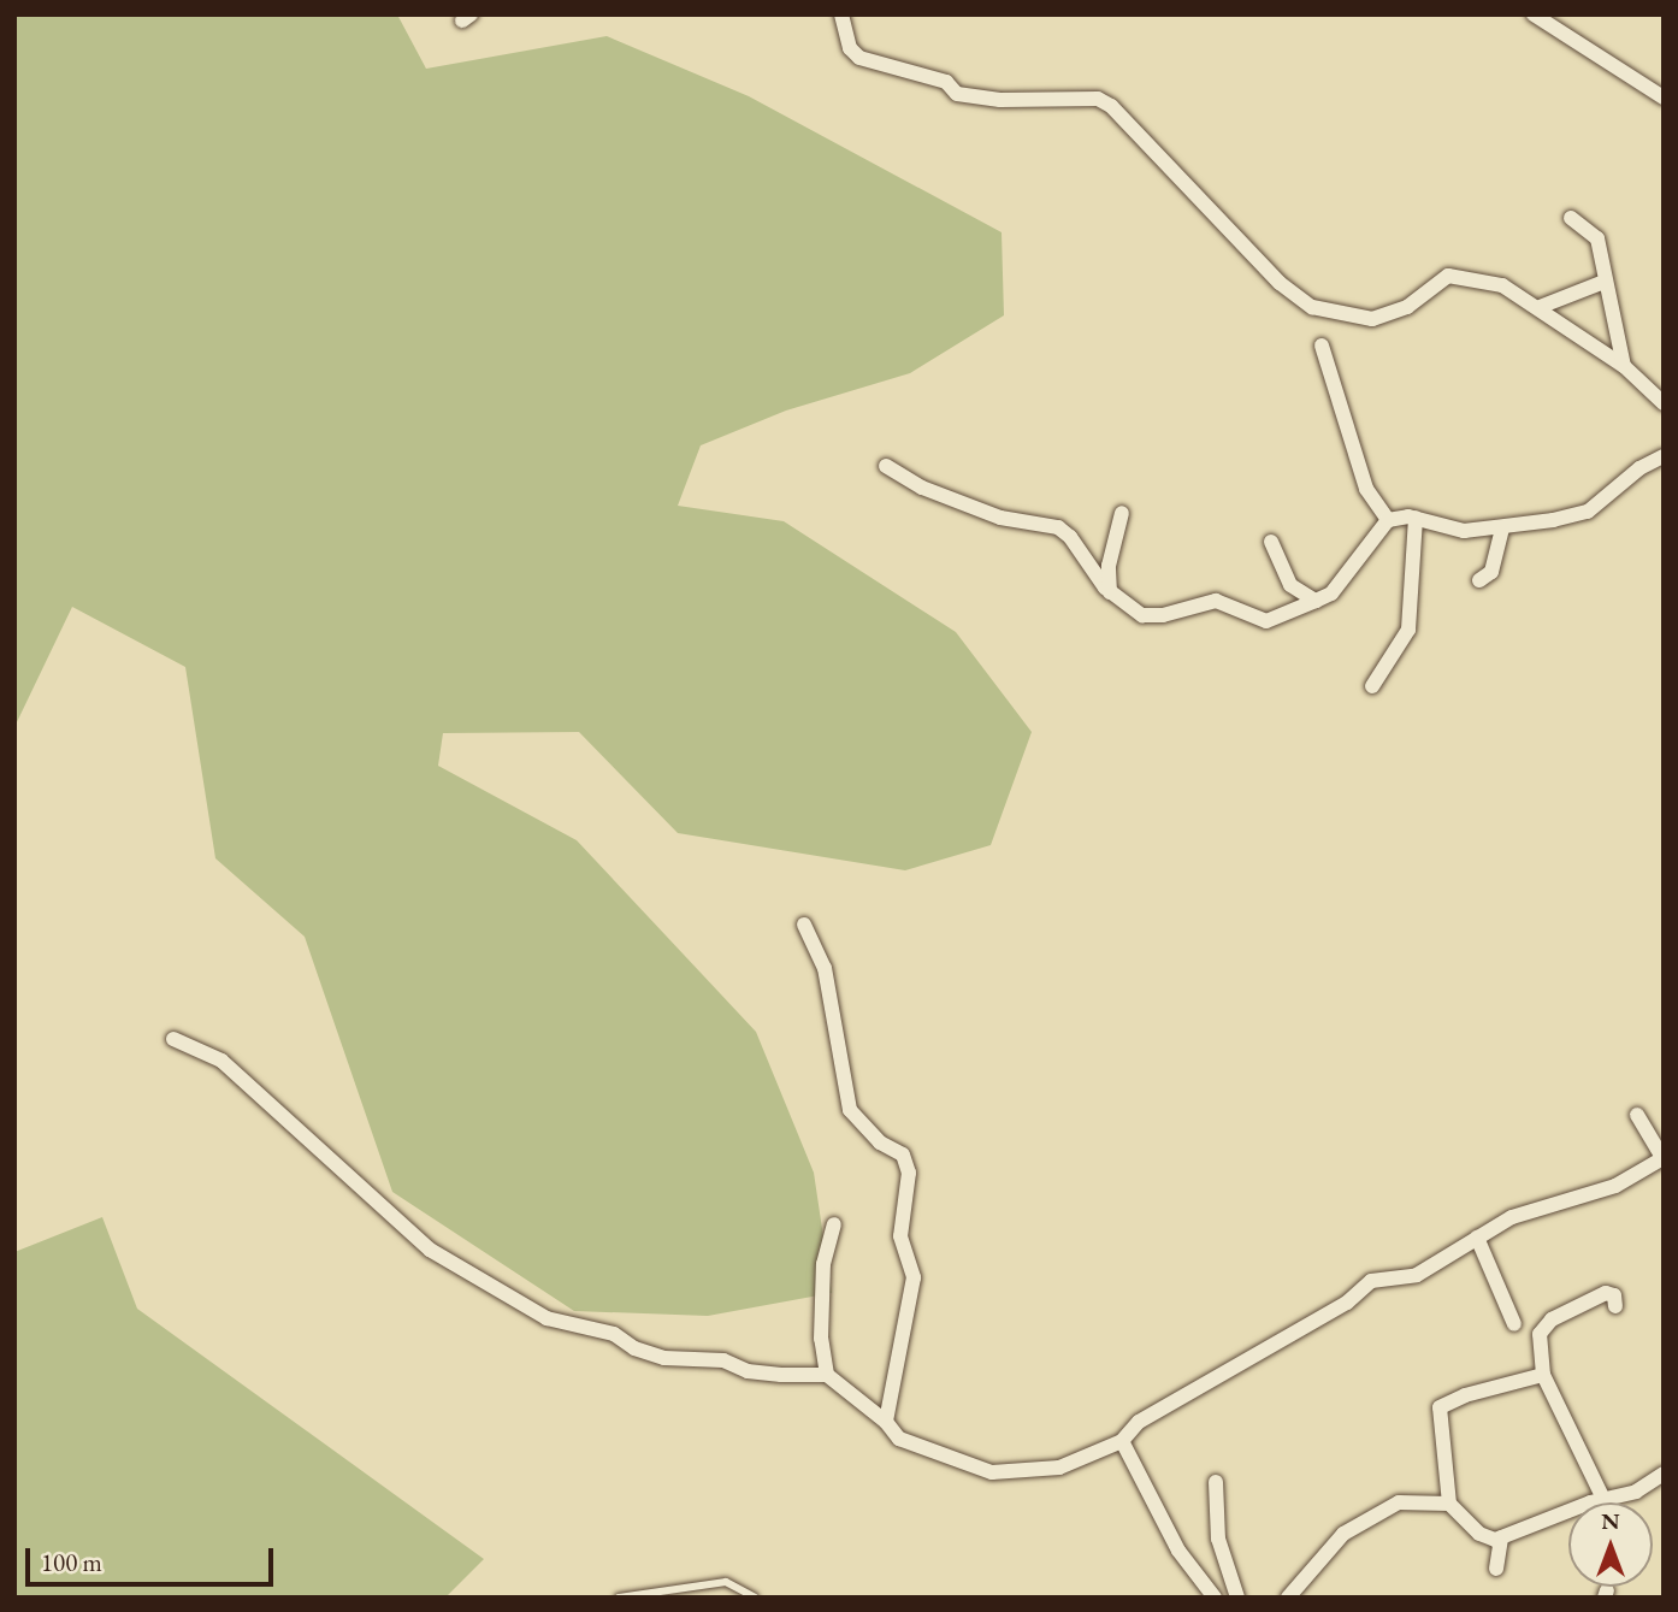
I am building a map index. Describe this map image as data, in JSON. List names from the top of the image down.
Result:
{
  "scale_bar": "100 m",
  "north": "top"
}
